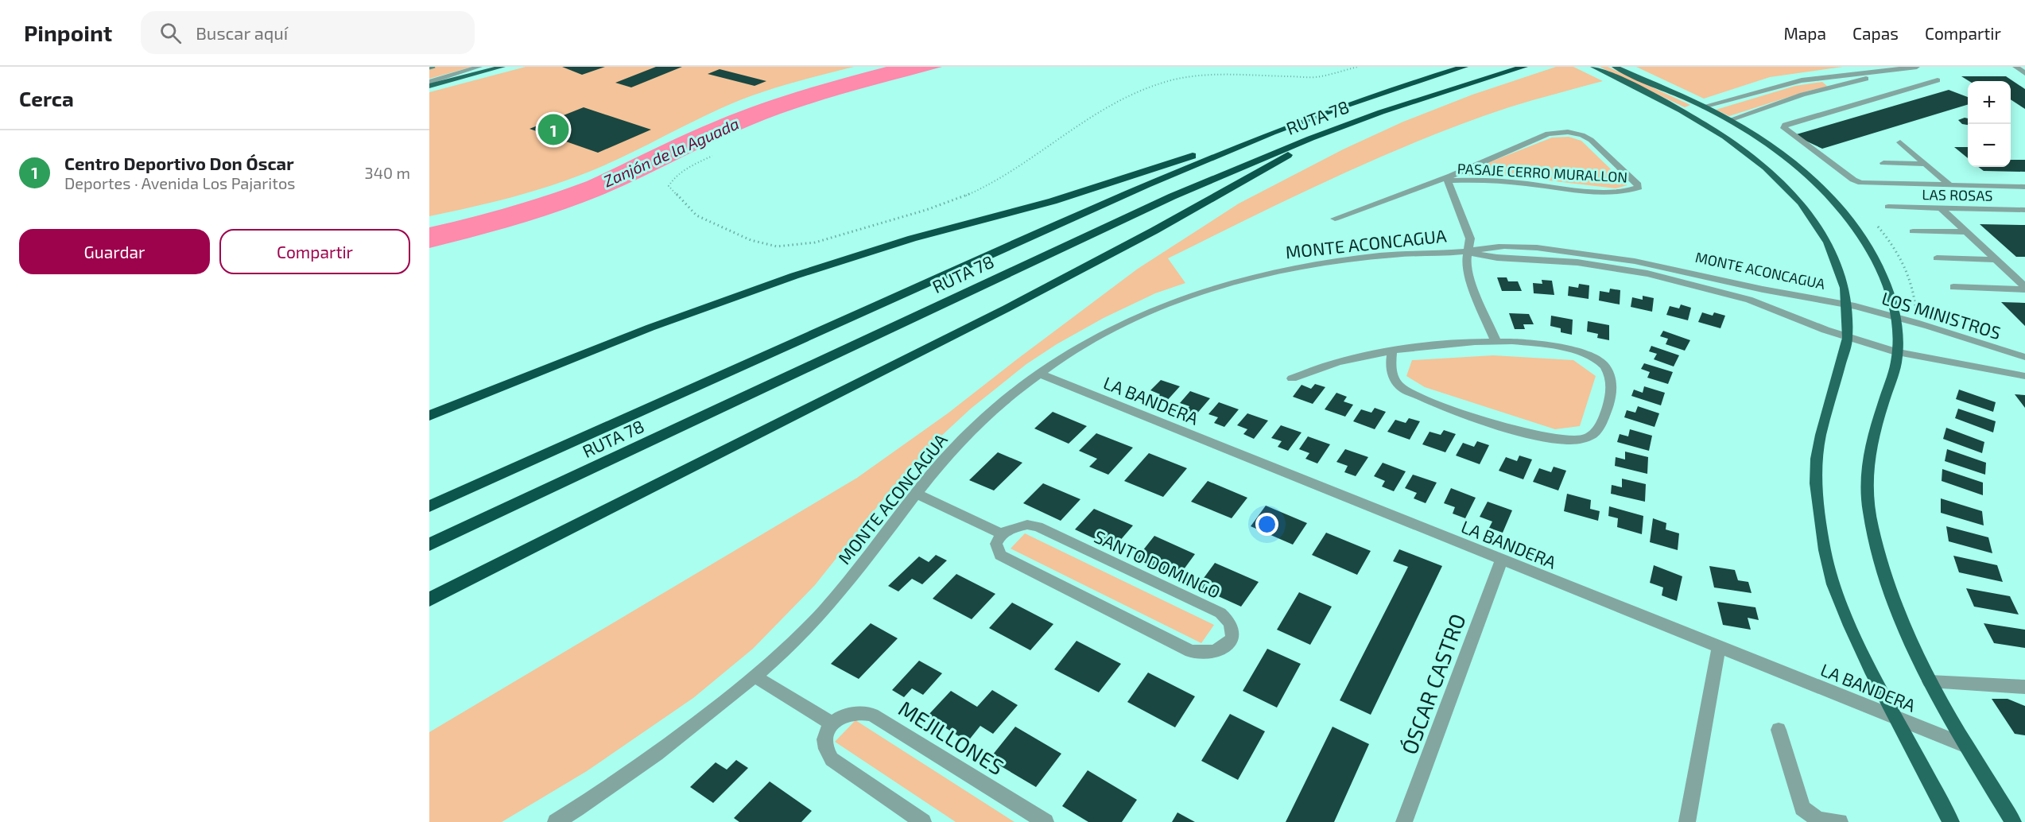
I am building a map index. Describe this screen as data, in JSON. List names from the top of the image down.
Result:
{
  "streets": {
    "highway": ["RUTA 78"],
    "street": [
      "PASAJE CERRO MURALLON",
      "LAS ROSAS",
      "MONTE ACONCAGUA",
      "LOS MINISTROS",
      "LA BANDERA",
      "SANTO DOMINGO",
      "ÓSCAR CASTRO",
      "MEJILLONES"
    ]
  },
  "crossings": [
    ["PASAJE CERRO MURALLON", "MONTE ACONCAGUA"],
    ["MONTE ACONCAGUA", "LOS MINISTROS"],
    ["MONTE ACONCAGUA", "LA BANDERA"],
    ["LA BANDERA", "ÓSCAR CASTRO"]
  ],
  "water": ["Zanjón de la Aguada"],
  "page": {
    "header": "Pinpoint",
    "search": "Buscar aquí",
    "nav": ["Mapa", "Capas", "Compartir"],
    "heading": "Cerca",
    "map_buttons": ["+", "−"],
    "pins": "1",
    "list": [
      {
        "mark": "1",
        "name": "Centro Deportivo Don Óscar",
        "note": "Deportes · Avenida Los Pajaritos",
        "value": "340 m"
      }
    ],
    "buttons": ["Guardar", "Compartir"]
  }
}
